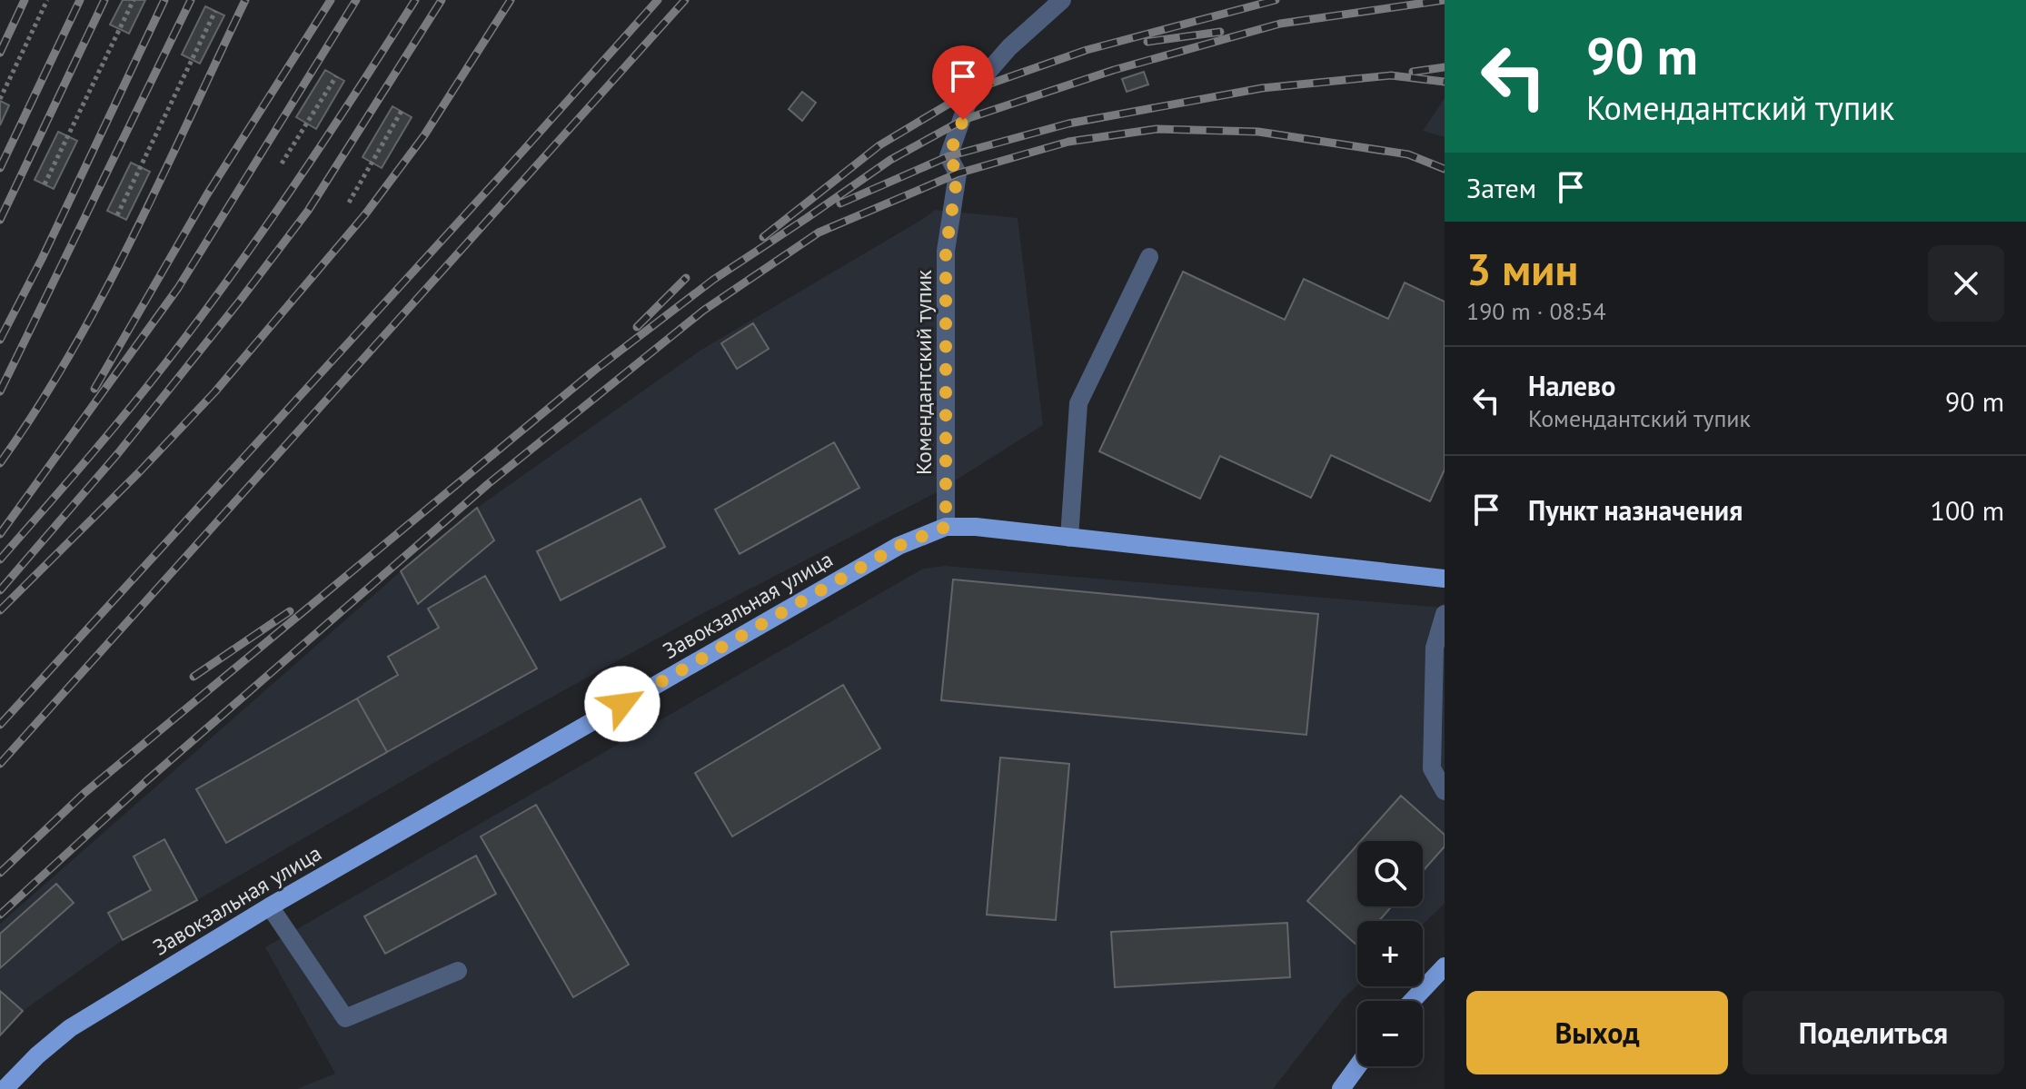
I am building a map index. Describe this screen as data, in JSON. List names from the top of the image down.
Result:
{
  "streets": {
    "main road": ["Завокзальная улица"],
    "street": ["Комендантский тупик"]
  },
  "crossings": [
    ["Комендантский тупик", "Завокзальная улица"]
  ],
  "page": {
    "turn": ["90 m", "Комендантский тупик"],
    "then": "Затем",
    "heading": ["3 мин", "190 m · 08:54"],
    "list": [
      {
        "name": "Налево",
        "note": "Комендантский тупик",
        "value": "90 m"
      },
      {
        "name": "Пункт назначения",
        "value": "100 m"
      }
    ],
    "map_buttons": ["+", "−"],
    "buttons": ["Выход", "Поделиться"]
  }
}
